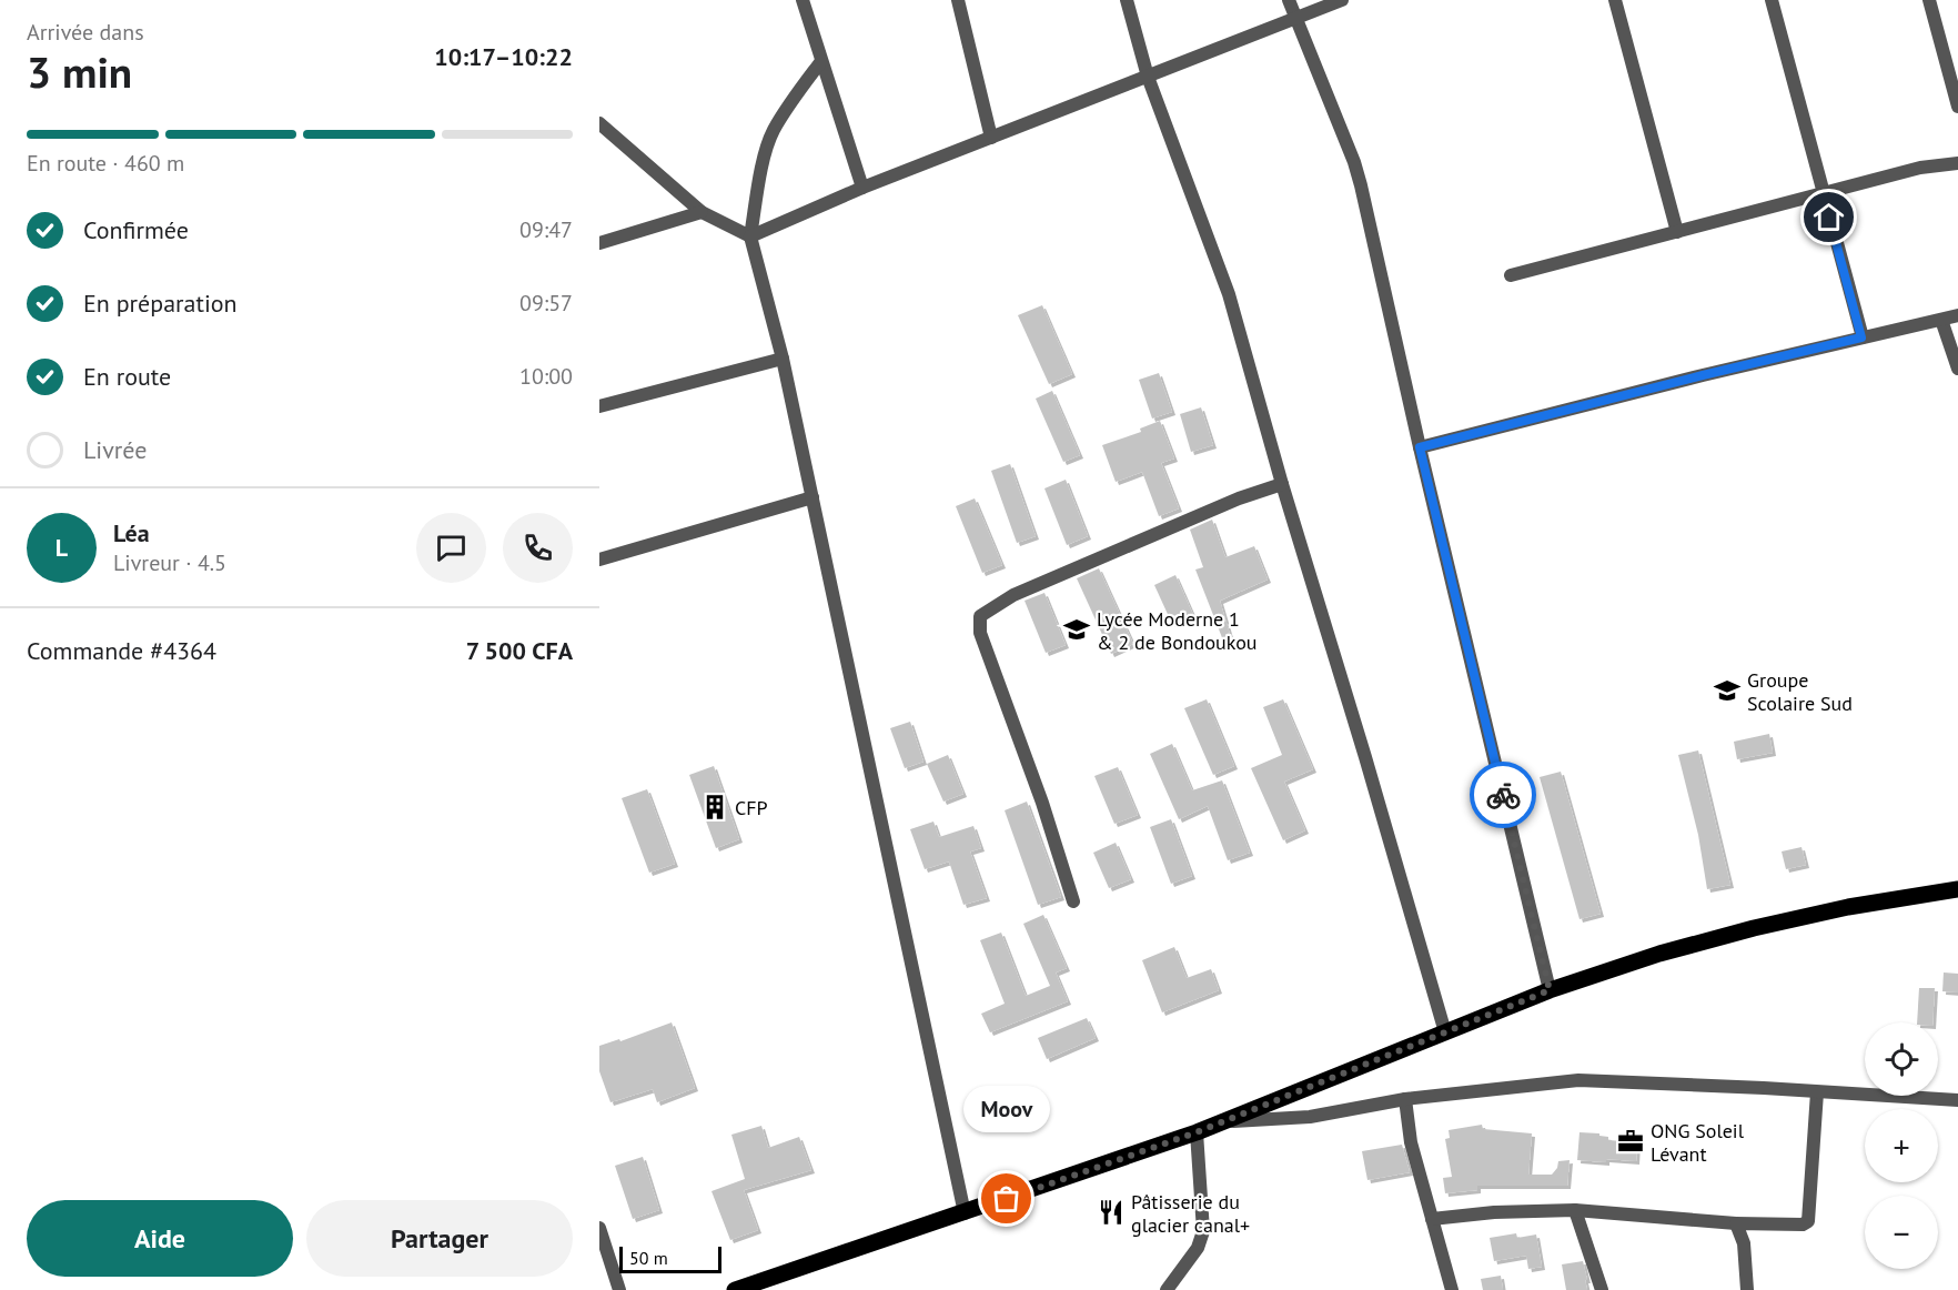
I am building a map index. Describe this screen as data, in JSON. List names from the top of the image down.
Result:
{
  "places": {
    "school or university": ["Lycée Moderne 1 & 2 de Bondoukou", "Groupe Scolaire Sud"],
    "building": ["CFP"],
    "office": ["ONG Soleil Lévant"],
    "other": ["Moov"],
    "restaurant": ["Pâtisserie du glacier canal+"]
  },
  "scale_bar": "50 m",
  "page": {
    "heading": ["3 min", "Arrivée dans", "10:17–10:22"],
    "panel": [
      "Léa",
      "Livreur · 4.5",
      "Commande #4364",
      "7 500 CFA"
    ],
    "bar": "En route · 460 m",
    "list": [
      ["Confirmée", "09:47"],
      ["En préparation", "09:57"],
      ["En route", "10:00"],
      "Livrée"
    ],
    "round": "L",
    "map_buttons": ["+", "−"],
    "bubble": "Moov",
    "buttons": ["Aide", "Partager"],
    "scale": "50 m"
  }
}
